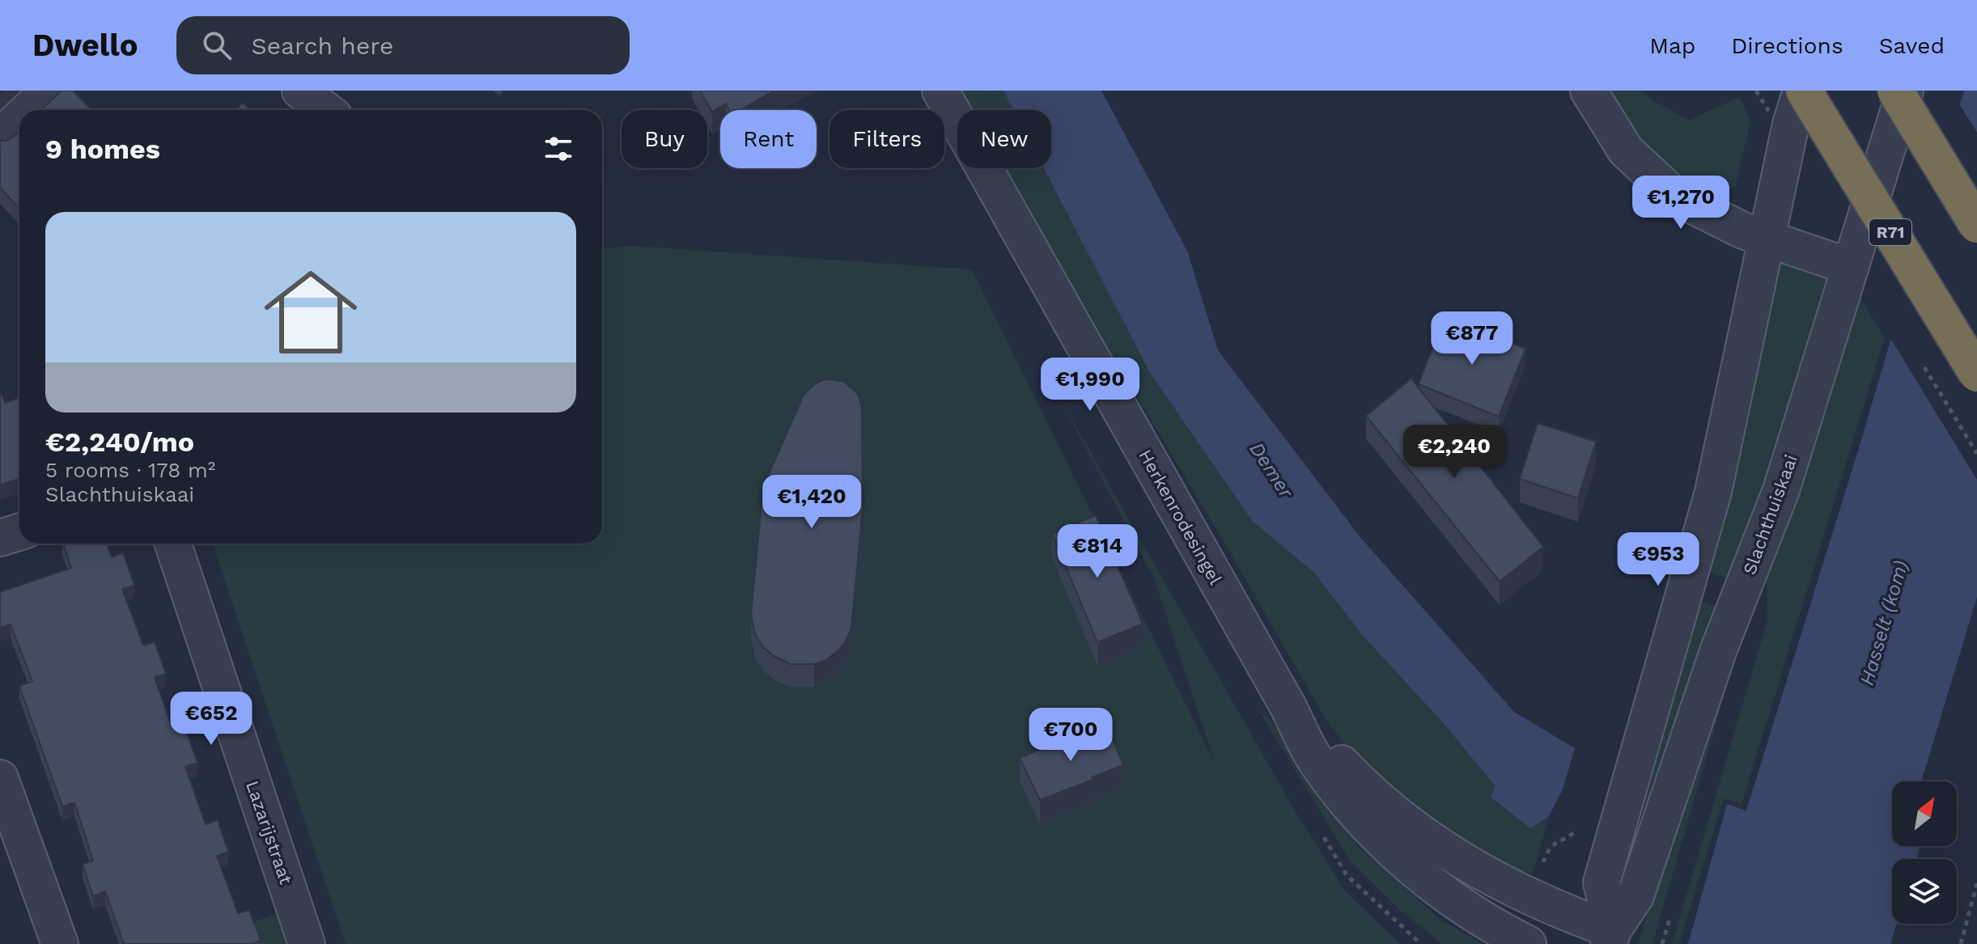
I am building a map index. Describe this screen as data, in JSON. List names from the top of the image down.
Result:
{
  "streets": {
    "highway": ["R71"],
    "street": ["Slachthuiskaai", "Herkenrodesingel", "Lazarijstraat"]
  },
  "crossings": [
    ["Slachthuiskaai", "Herkenrodesingel"]
  ],
  "water": ["Demer", "Hasselt (kom)"],
  "north": "top right",
  "page": {
    "header": "Dwello",
    "search": "Search here",
    "nav": ["Map", "Directions", "Saved"],
    "chip": [
      "Buy",
      "Rent",
      "Filters",
      "New"
    ],
    "heading": "9 homes",
    "price": [
      "€1,270",
      "€877",
      "€1,990",
      "€2,240",
      "€1,420",
      "€814",
      "€953",
      "€652",
      "€700"
    ],
    "list": [
      {
        "name": "€2,240/mo",
        "note": "5 rooms · 178 m² · Slachthuiskaai"
      }
    ]
  }
}
